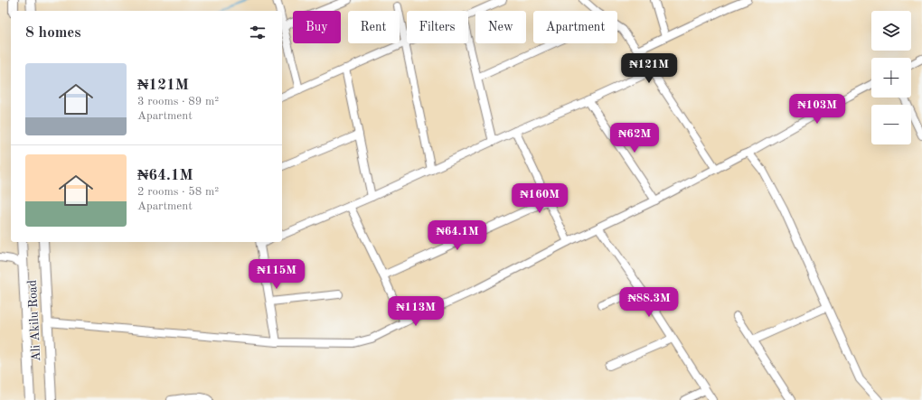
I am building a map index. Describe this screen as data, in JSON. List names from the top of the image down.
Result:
{
  "streets": {
    "main road": ["Ali Akilu Road"]
  },
  "page": {
    "map_buttons": ["+", "−"],
    "chip": [
      "Buy",
      "Rent",
      "Filters",
      "New",
      "Apartment"
    ],
    "heading": "8 homes",
    "price": [
      "₦121M",
      "₦103M",
      "₦62M",
      "₦160M",
      "₦64.1M",
      "₦115M",
      "₦88.3M",
      "₦113M"
    ],
    "list": [
      {
        "name": "₦121M",
        "note": "3 rooms · 89 m² · Apartment"
      },
      {
        "name": "₦64.1M",
        "note": "2 rooms · 58 m² · Apartment"
      }
    ]
  }
}
